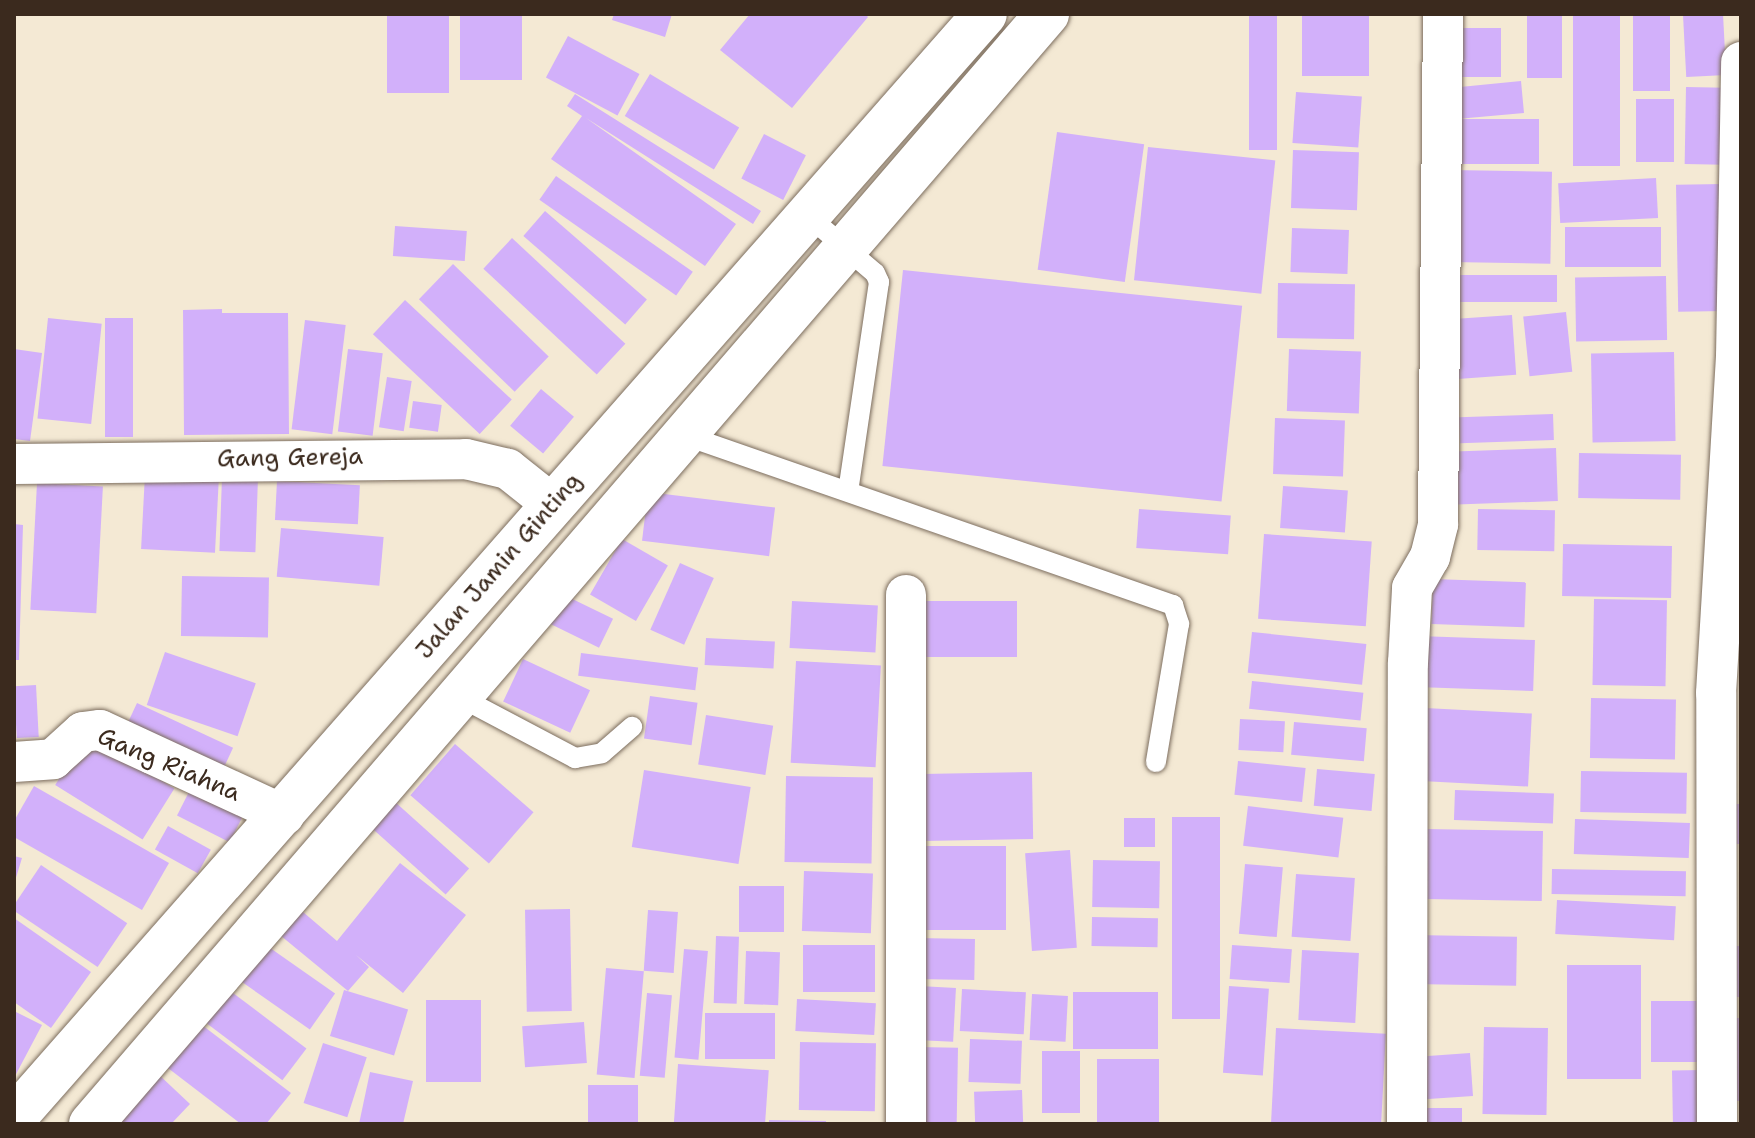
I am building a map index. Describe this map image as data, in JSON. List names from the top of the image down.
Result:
{
  "streets": {
    "main road": ["Jalan Jamin Ginting"],
    "street": ["Gang Gereja", "Gang Riahna"]
  },
  "crossings": [
    ["Gang Gereja", "Jalan Jamin Ginting"],
    ["Jalan Jamin Ginting", "Gang Riahna"]
  ]
}
